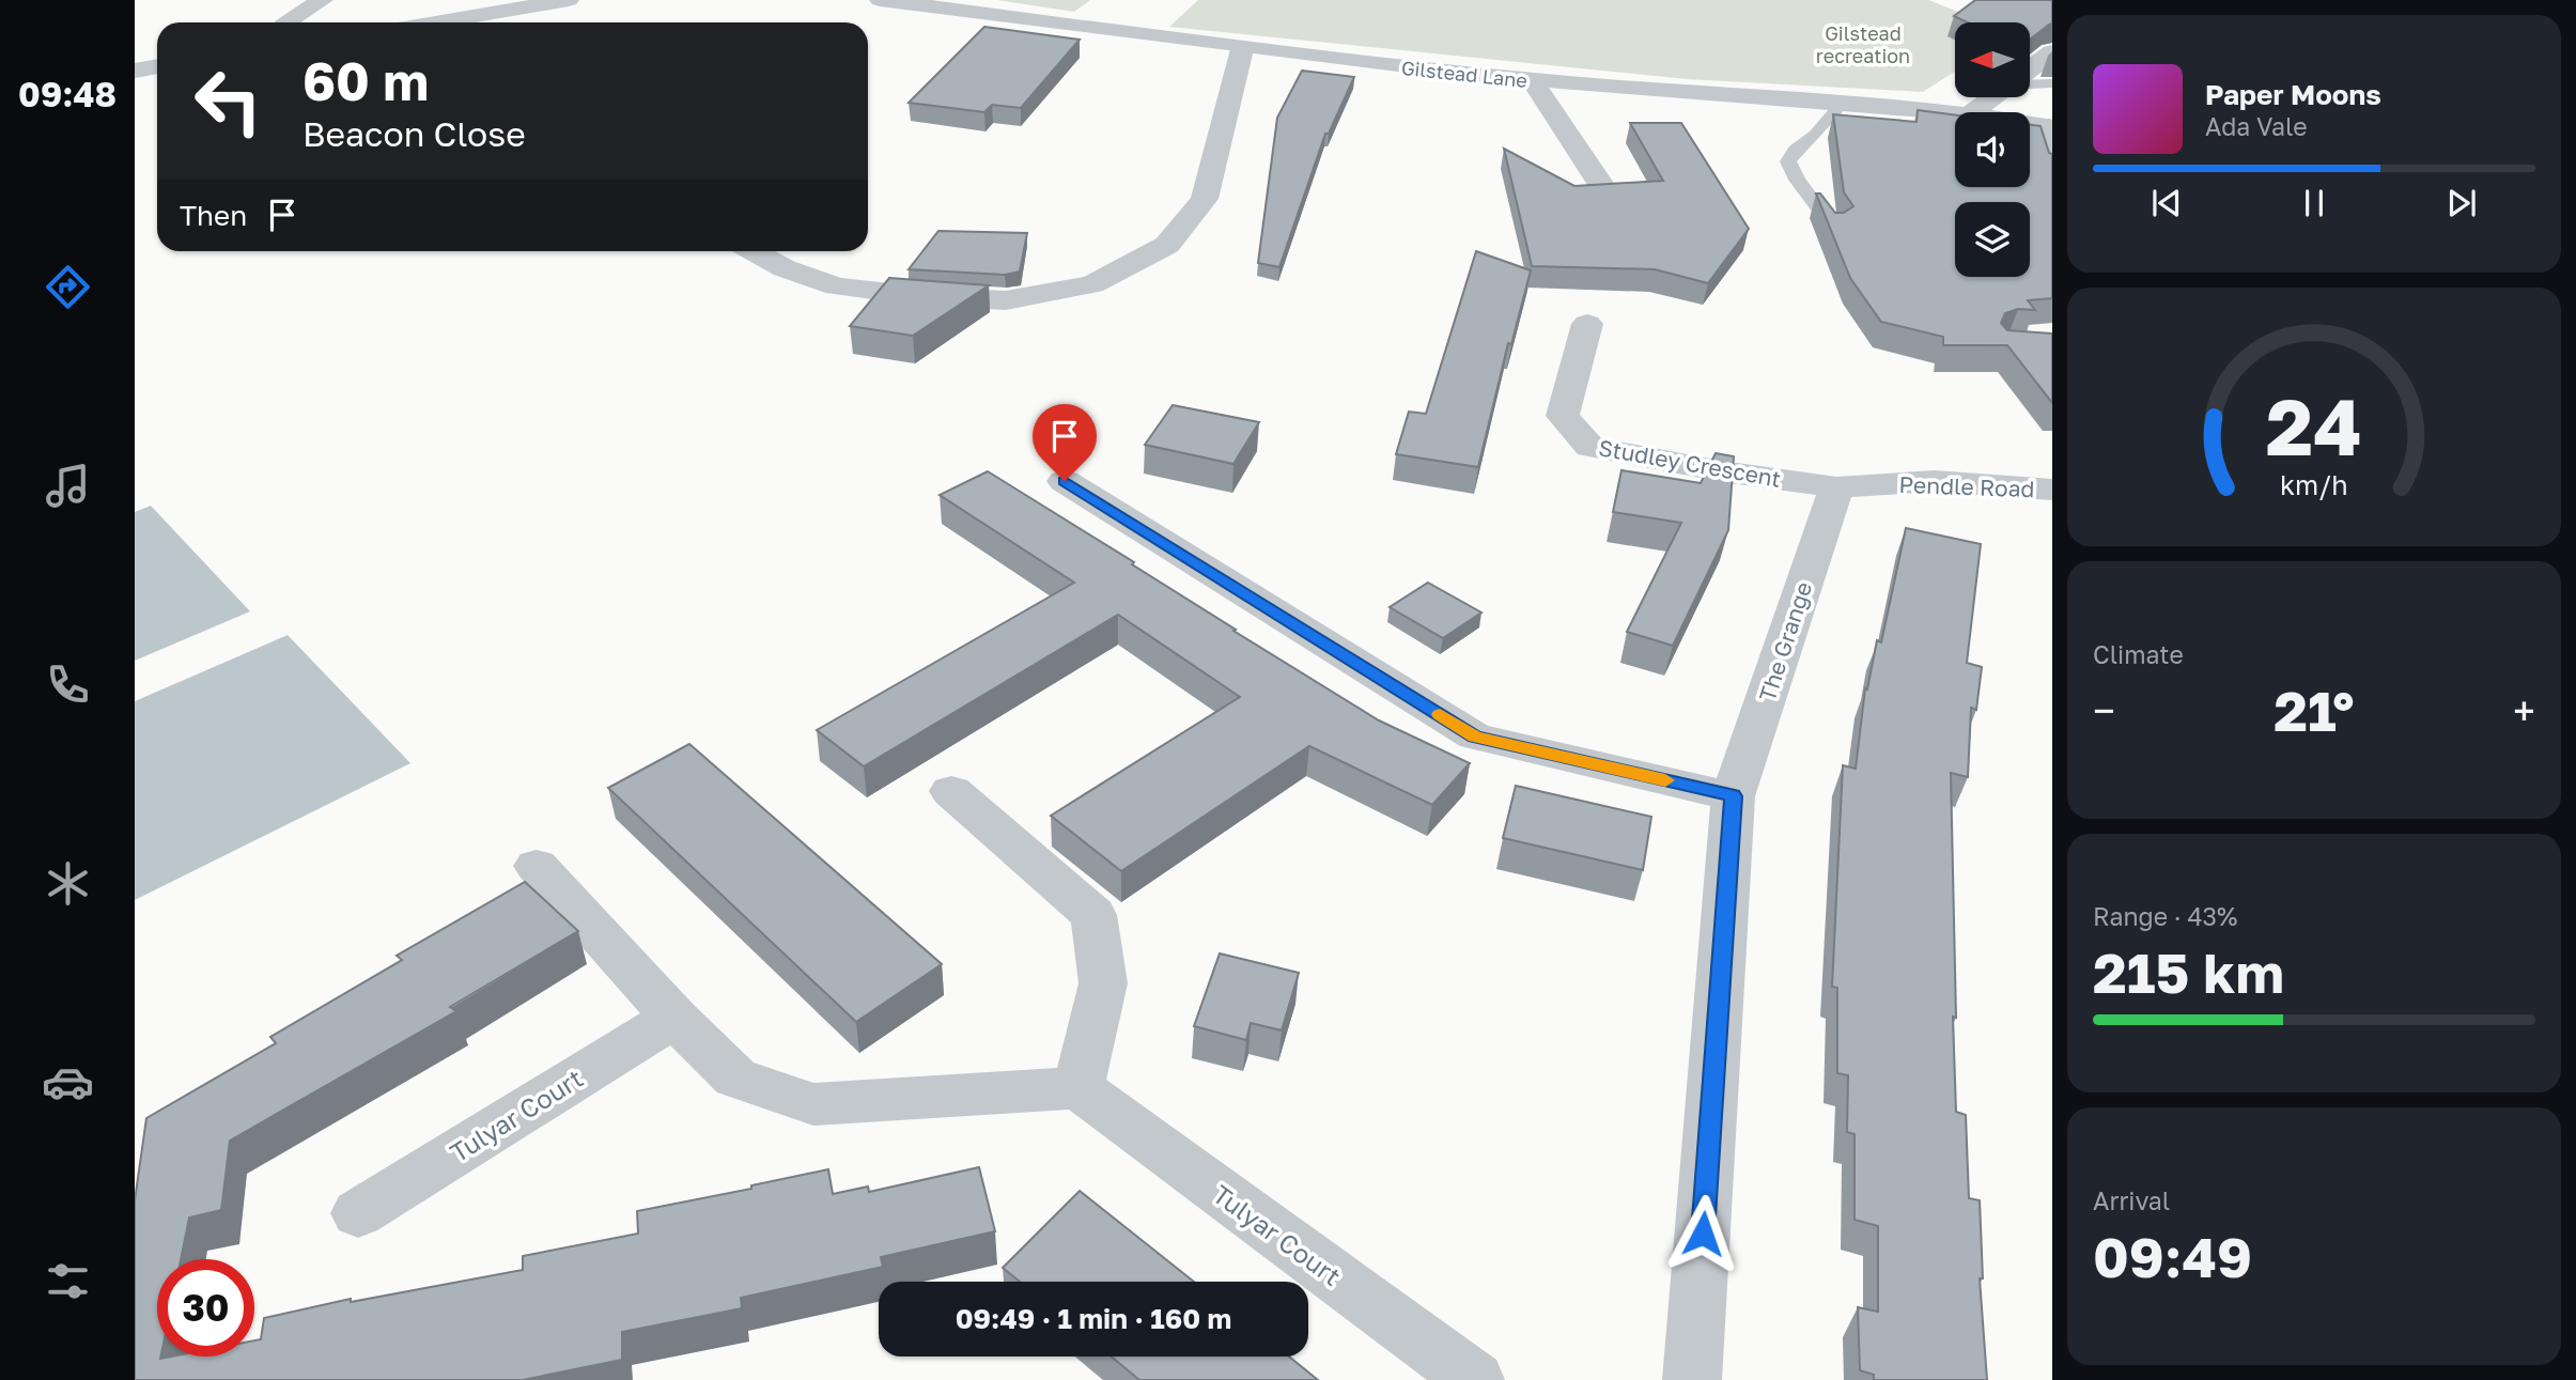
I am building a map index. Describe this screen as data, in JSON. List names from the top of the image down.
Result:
{
  "streets": {
    "street": [
      "Gilstead Lane",
      "Studley Crescent",
      "Pendle Road",
      "The Grange",
      "Tulyar Court"
    ]
  },
  "crossings": [
    ["Studley Crescent", "Pendle Road"],
    ["Studley Crescent", "The Grange"],
    ["Pendle Road", "The Grange"]
  ],
  "parks": ["Gilstead recreation"],
  "north": "left",
  "page": {
    "tabs": "09:48",
    "turn": ["60 m", "Beacon Close"],
    "song": ["Paper Moons", "Ada Vale"],
    "then": "Then",
    "tile": [
      "Climate",
      ["Range · 43%", "215 km"],
      ["Arrival", "09:49"]
    ],
    "heat": ["−", "21°", "+"],
    "limit": "30",
    "trip": "09:49 · 1 min · 160 m",
    "gauge": ["24", "km/h"]
  }
}
